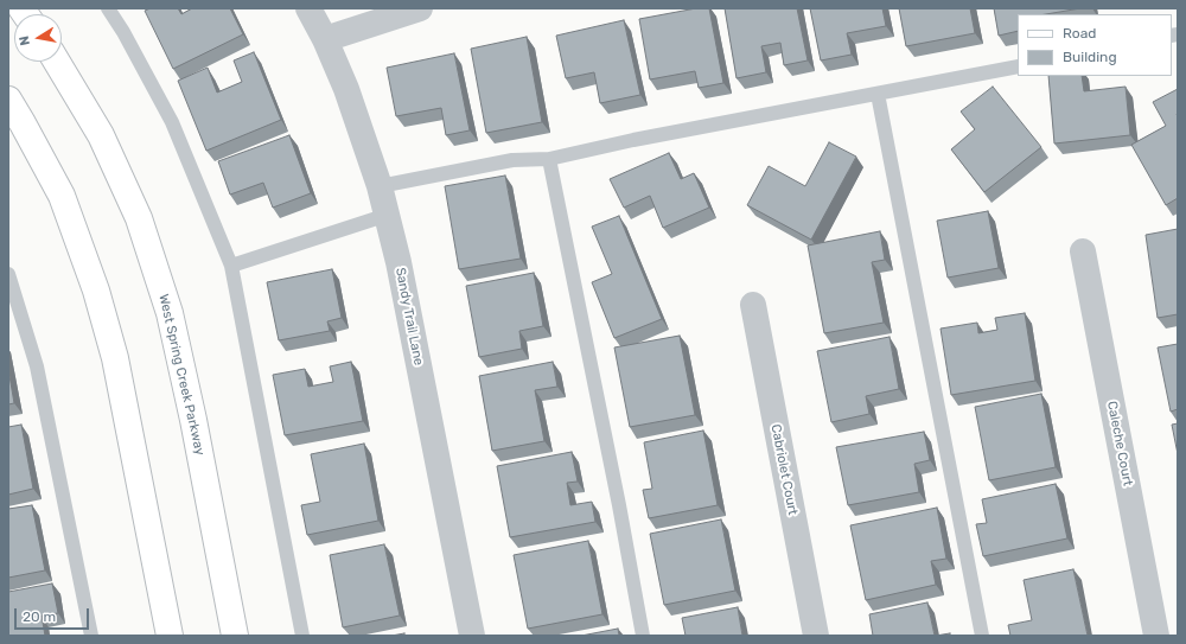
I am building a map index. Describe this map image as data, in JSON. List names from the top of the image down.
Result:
{
  "streets": {
    "main road": ["West Spring Creek Parkway"],
    "street": ["Sandy Trail Lane", "Caleche Court", "Cabriolet Court"]
  },
  "legend": ["Road", "Building"],
  "scale_bar": "20 m",
  "north": "left"
}
